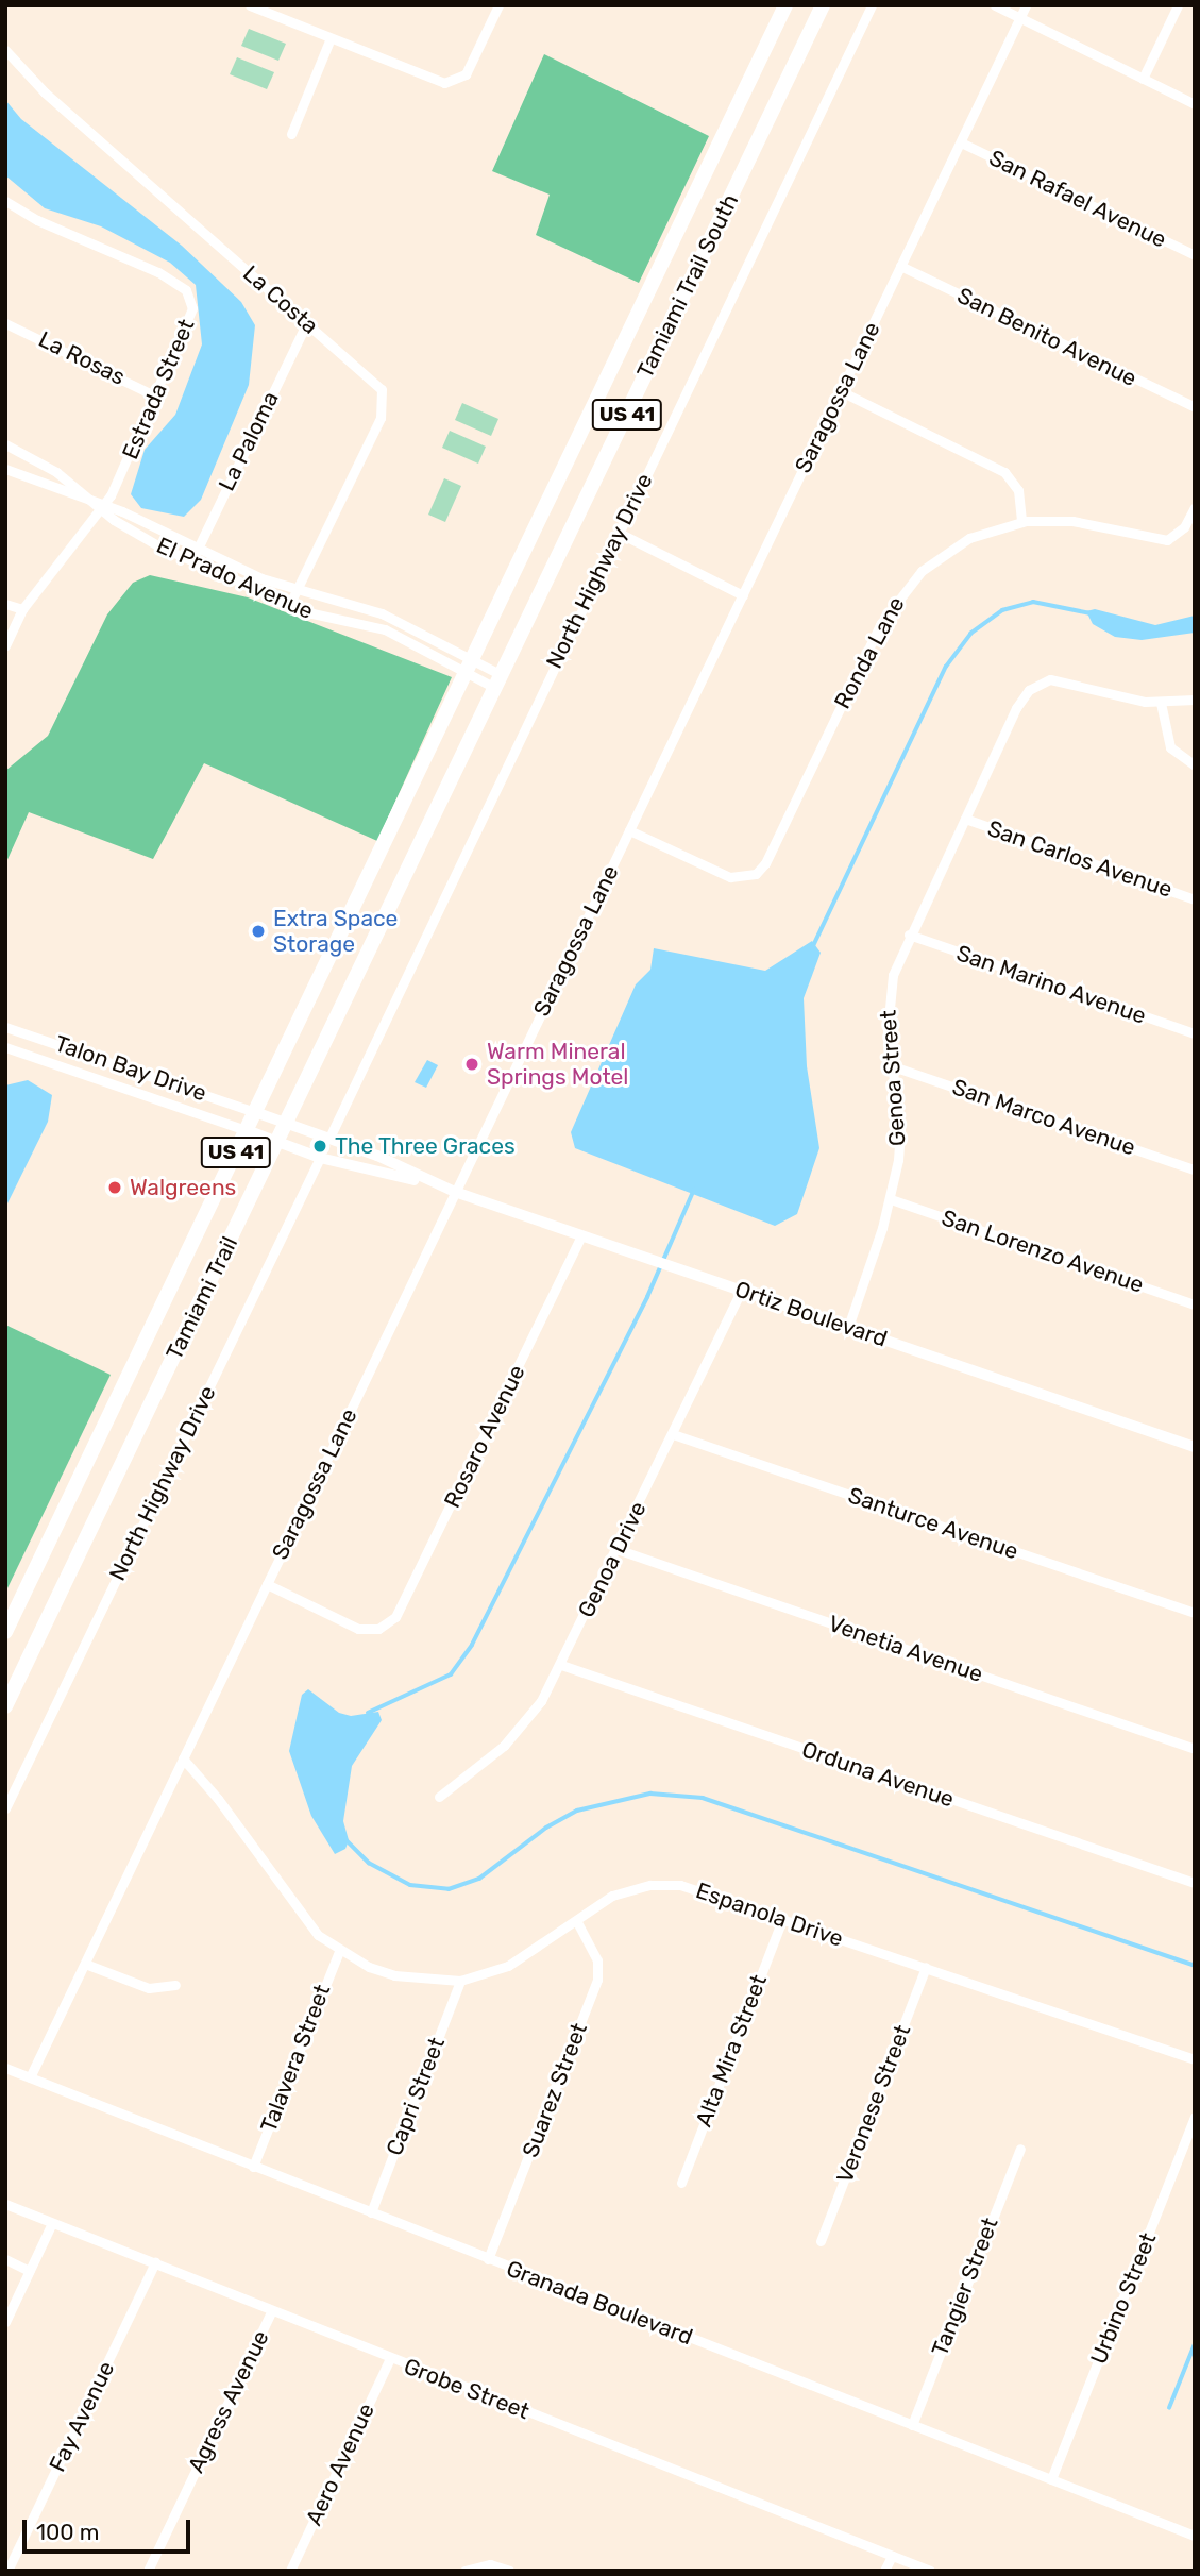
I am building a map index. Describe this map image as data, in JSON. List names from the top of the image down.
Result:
{
  "streets": {
    "main road": ["Tamiami Trail South", "US 41", "Tamiami Trail"],
    "street": [
      "San Rafael Avenue",
      "La Costa",
      "San Benito Avenue",
      "La Rosas",
      "Estrada Street",
      "Saragossa Lane",
      "La Paloma",
      "North Highway Drive",
      "El Prado Avenue",
      "Ronda Lane",
      "San Carlos Avenue",
      "San Marino Avenue",
      "Talon Bay Drive",
      "Genoa Street",
      "San Marco Avenue",
      "San Lorenzo Avenue",
      "Ortiz Boulevard",
      "Rosaro Avenue",
      "Santurce Avenue",
      "Genoa Drive",
      "Venetia Avenue",
      "Orduna Avenue",
      "Espanola Drive",
      "Alta Mira Street",
      "Talavera Street",
      "Suarez Street",
      "Capri Street",
      "Veronese Street",
      "Tangier Street",
      "Urbino Street",
      "Granada Boulevard",
      "Grobe Street",
      "Agress Avenue",
      "Fay Avenue",
      "Aero Avenue"
    ]
  },
  "crossings": [
    ["San Rafael Avenue", "Saragossa Lane"],
    ["Tamiami Trail South", "El Prado Avenue"],
    ["Tamiami Trail South", "Tamiami Trail"],
    ["La Costa", "La Paloma"],
    ["La Costa", "El Prado Avenue"],
    ["San Benito Avenue", "Saragossa Lane"],
    ["La Rosas", "Estrada Street"],
    ["Estrada Street", "El Prado Avenue"],
    ["Saragossa Lane", "Ronda Lane"],
    ["Saragossa Lane", "Ortiz Boulevard"],
    ["Saragossa Lane", "Rosaro Avenue"],
    ["Saragossa Lane", "Espanola Drive"],
    ["Saragossa Lane", "Granada Boulevard"],
    ["La Paloma", "El Prado Avenue"],
    ["North Highway Drive", "Ortiz Boulevard"],
    ["El Prado Avenue", "Tamiami Trail"],
    ["San Carlos Avenue", "Genoa Street"],
    ["San Marino Avenue", "Genoa Street"],
    ["Talon Bay Drive", "Tamiami Trail"],
    ["Talon Bay Drive", "Ortiz Boulevard"],
    ["Genoa Street", "San Marco Avenue"],
    ["Genoa Street", "San Lorenzo Avenue"],
    ["Genoa Street", "Ortiz Boulevard"],
    ["Tamiami Trail", "Ortiz Boulevard"],
    ["Ortiz Boulevard", "Rosaro Avenue"],
    ["Ortiz Boulevard", "Genoa Drive"],
    ["Santurce Avenue", "Genoa Drive"],
    ["Genoa Drive", "Venetia Avenue"],
    ["Genoa Drive", "Orduna Avenue"],
    ["Espanola Drive", "Alta Mira Street"],
    ["Espanola Drive", "Talavera Street"],
    ["Espanola Drive", "Suarez Street"],
    ["Espanola Drive", "Capri Street"],
    ["Espanola Drive", "Veronese Street"],
    ["Talavera Street", "Granada Boulevard"],
    ["Suarez Street", "Granada Boulevard"],
    ["Capri Street", "Granada Boulevard"],
    ["Tangier Street", "Granada Boulevard"],
    ["Urbino Street", "Granada Boulevard"],
    ["Grobe Street", "Agress Avenue"],
    ["Grobe Street", "Fay Avenue"],
    ["Grobe Street", "Aero Avenue"]
  ],
  "places": [
    "Extra Space Storage",
    "Warm Mineral Springs Motel",
    "The Three Graces",
    "Walgreens"
  ],
  "scale_bar": "100 m"
}
